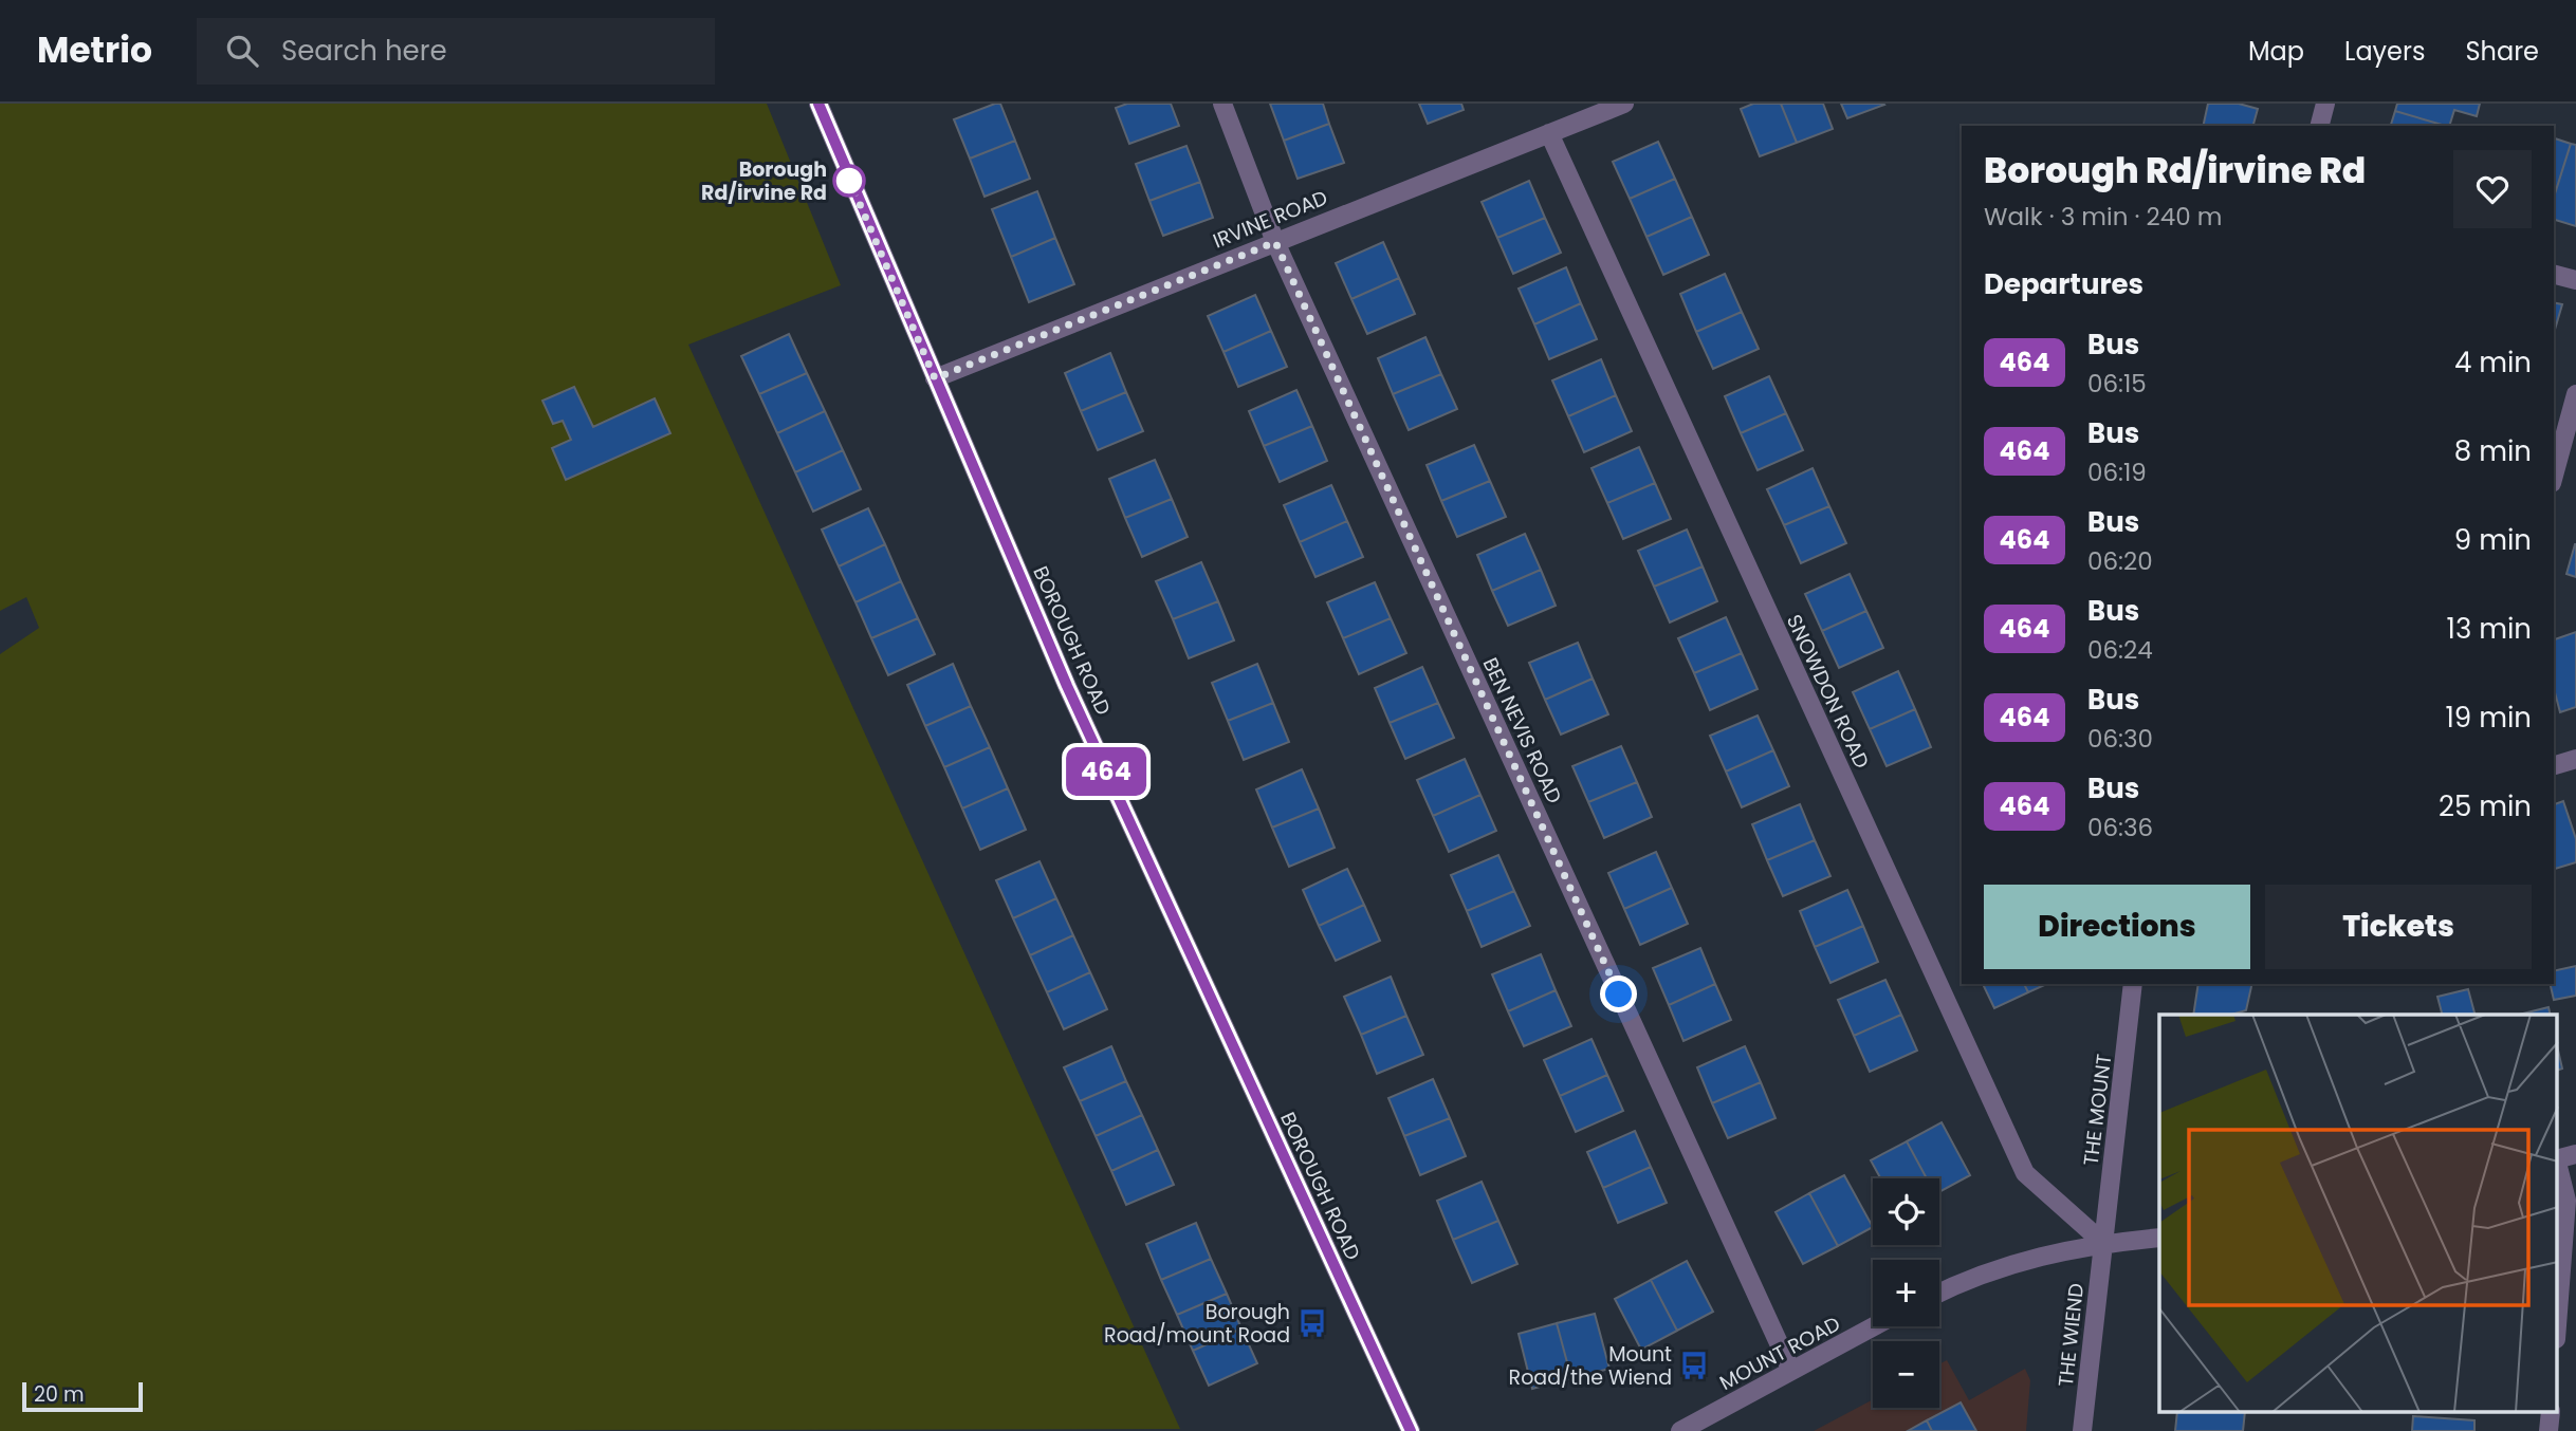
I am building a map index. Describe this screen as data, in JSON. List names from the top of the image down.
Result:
{
  "streets": {
    "street": [
      "IRVINE ROAD",
      "BOROUGH ROAD",
      "SNOWDON ROAD",
      "BEN NEVIS ROAD",
      "THE MOUNT",
      "THE WIEND",
      "MOUNT ROAD"
    ]
  },
  "crossings": [
    ["IRVINE ROAD", "BOROUGH ROAD"],
    ["IRVINE ROAD", "SNOWDON ROAD"],
    ["IRVINE ROAD", "BEN NEVIS ROAD"],
    ["SNOWDON ROAD", "THE MOUNT"],
    ["SNOWDON ROAD", "THE WIEND"],
    ["BEN NEVIS ROAD", "MOUNT ROAD"],
    ["THE MOUNT", "THE WIEND"]
  ],
  "places": {
    "other": ["Borough Rd/irvine Rd"],
    "bus stop": ["Borough Road/mount Road", "Mount Road/the Wiend"]
  },
  "lines": ["bus line 464"],
  "scale_bar": "20 m",
  "page": {
    "header": "Metrio",
    "search": "Search here",
    "nav": ["Map", "Layers", "Share"],
    "on_map": "464",
    "heading": [
      ["Borough Rd/irvine Rd", "Walk · 3 min · 240 m"],
      "Departures"
    ],
    "list": [
      {
        "mark": "464",
        "name": "Bus",
        "note": "06:15",
        "value": "4 min"
      },
      {
        "mark": "464",
        "name": "Bus",
        "note": "06:19",
        "value": "8 min"
      },
      {
        "mark": "464",
        "name": "Bus",
        "note": "06:20",
        "value": "9 min"
      },
      {
        "mark": "464",
        "name": "Bus",
        "note": "06:24",
        "value": "13 min"
      },
      {
        "mark": "464",
        "name": "Bus",
        "note": "06:30",
        "value": "19 min"
      },
      {
        "mark": "464",
        "name": "Bus",
        "note": "06:36",
        "value": "25 min"
      }
    ],
    "buttons": ["Directions", "Tickets"],
    "map_buttons": ["+", "−"],
    "scale": "20 m"
  }
}
